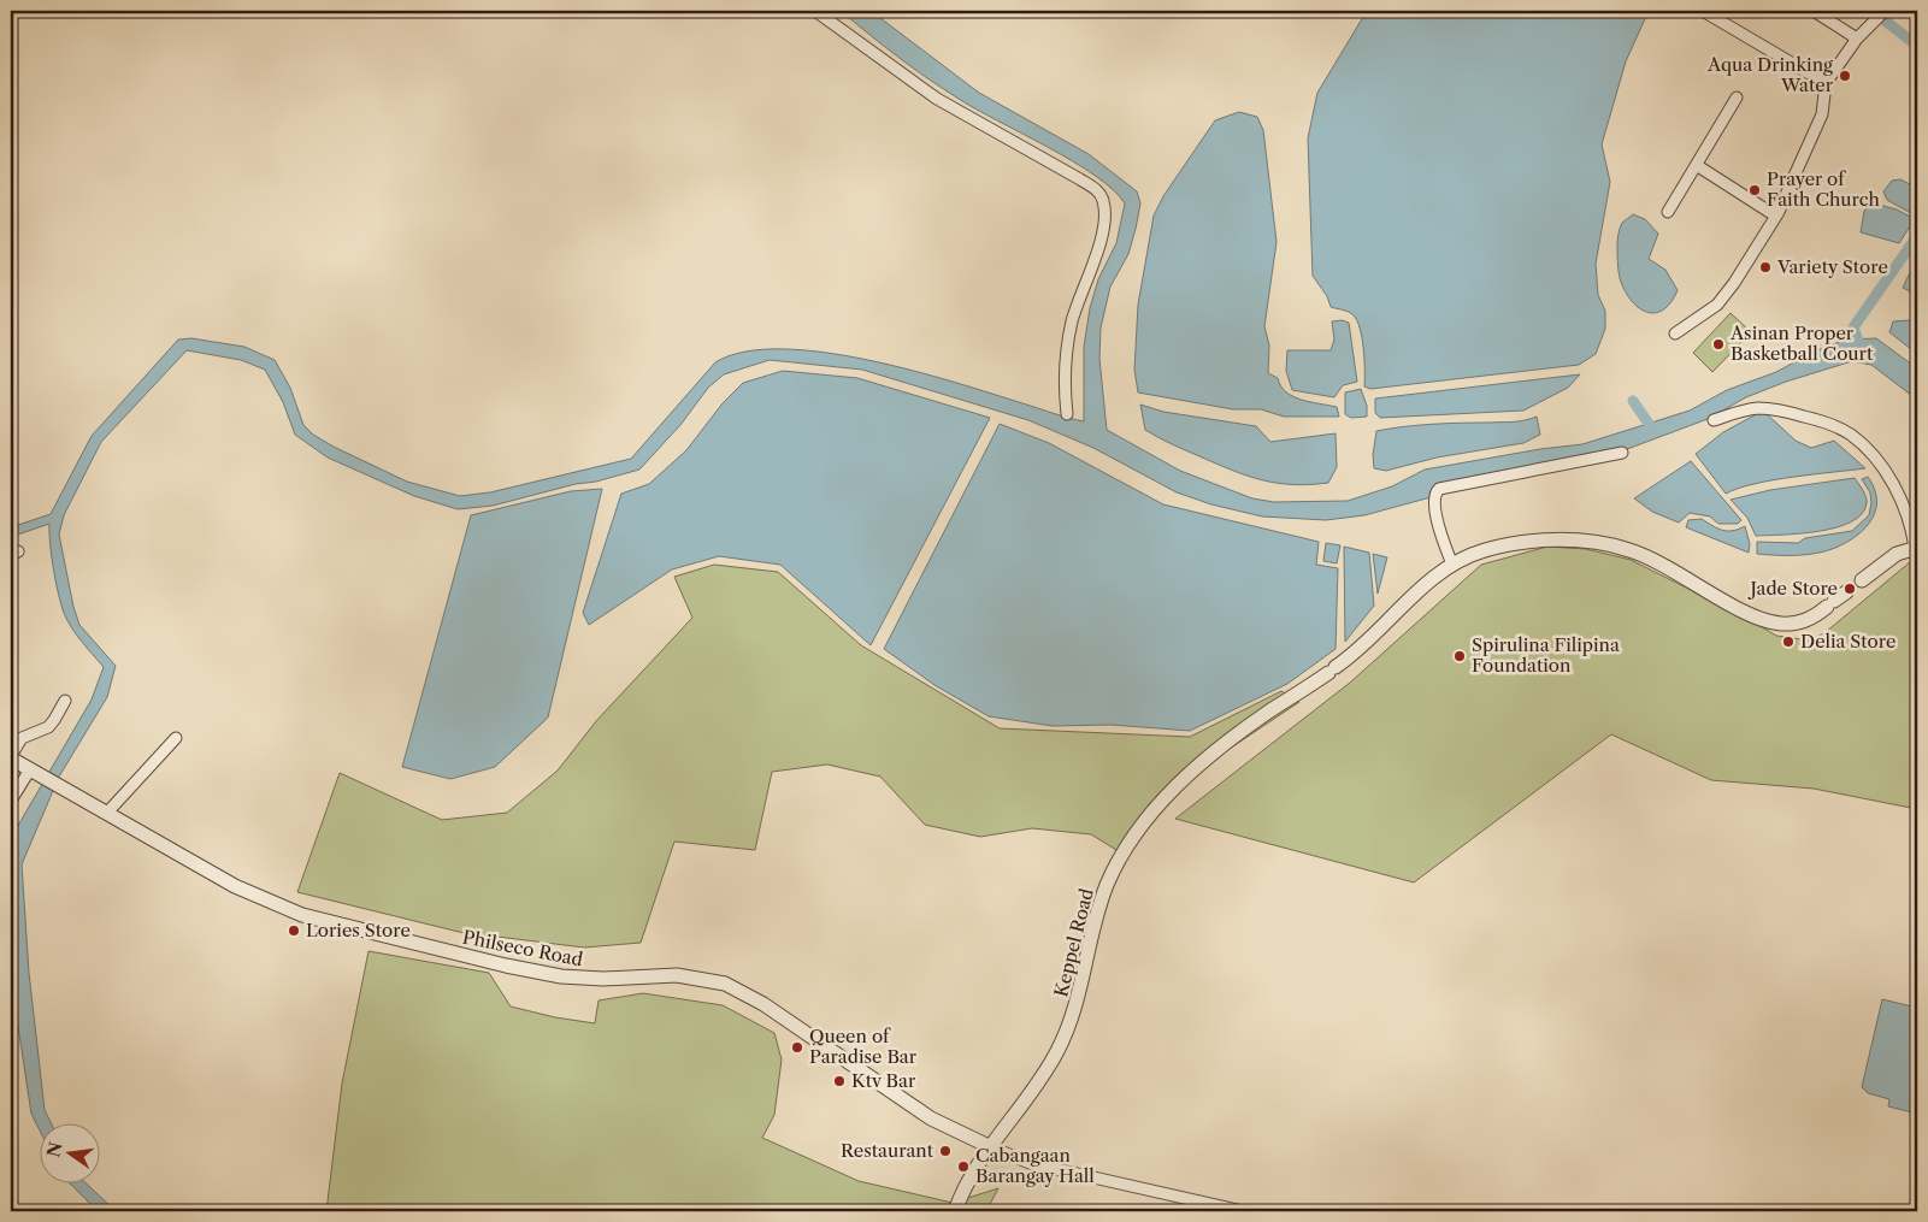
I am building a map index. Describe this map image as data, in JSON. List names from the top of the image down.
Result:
{
  "streets": {
    "street": ["Keppel Road", "Philseco Road"]
  },
  "crossings": [
    ["Keppel Road", "Philseco Road"]
  ],
  "places": [
    "Aqua Drinking Water",
    "Prayer of Faith Church",
    "Variety Store",
    "Asinan Proper Basketball Court",
    "Jade Store",
    "Delia Store",
    "Spirulina Filipina Foundation",
    "Lories Store",
    "Queen of Paradise Bar",
    "Ktv Bar",
    "Restaurant",
    "Cabangaan Barangay Hall"
  ],
  "north": "left"
}
